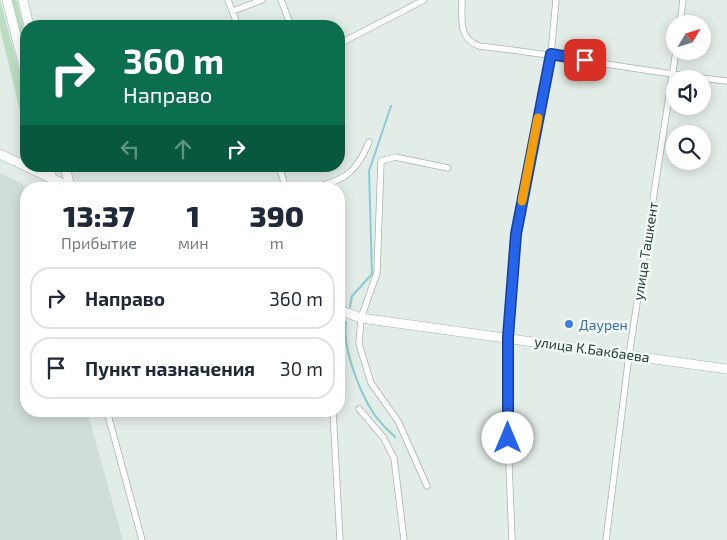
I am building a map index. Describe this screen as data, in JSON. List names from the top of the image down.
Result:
{
  "streets": {
    "street": ["улица Ташкент", "улица К.Бакбаева"]
  },
  "crossings": [
    ["улица Ташкент", "улица К.Бакбаева"]
  ],
  "places": ["Даурен"],
  "north": "top right",
  "page": {
    "turn": ["360 m", "Направо"],
    "eta": [
      "13:37",
      "Прибытие",
      "1",
      "мин",
      "390",
      "m"
    ],
    "list": [
      {
        "name": "Направо",
        "value": "360 m"
      },
      {
        "name": "Пункт назначения",
        "value": "30 m"
      }
    ]
  }
}
